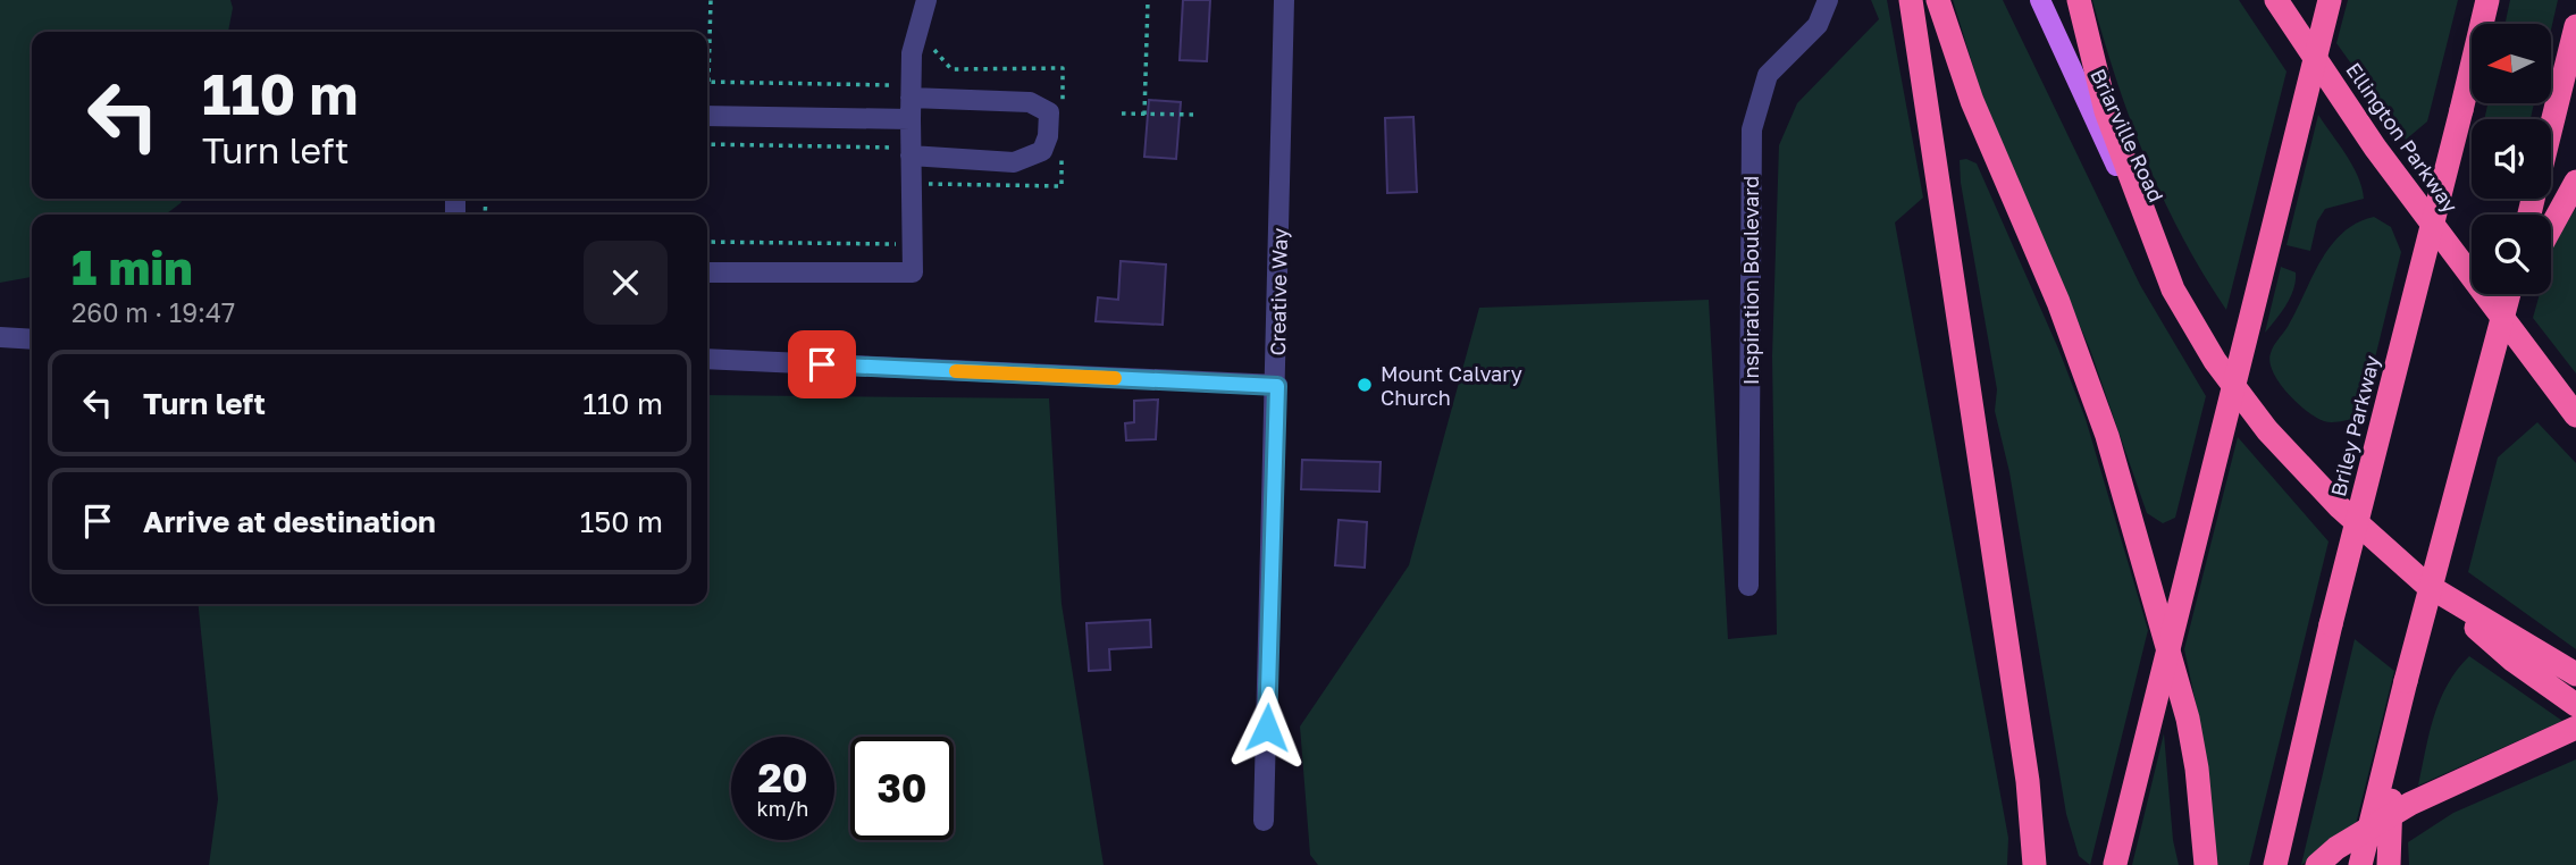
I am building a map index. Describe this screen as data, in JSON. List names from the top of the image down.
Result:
{
  "streets": {
    "highway": ["Ellington Parkway", "Briley Parkway"],
    "main road": ["Briarville Road"],
    "street": ["Inspiration Boulevard", "Creative Way"]
  },
  "places": ["Mount Calvary Church"],
  "north": "left",
  "page": {
    "turn": ["110 m", "Turn left"],
    "heading": ["1 min", "260 m · 19:47"],
    "list": [
      {
        "name": "Turn left",
        "value": "110 m"
      },
      {
        "name": "Arrive at destination",
        "value": "150 m"
      }
    ],
    "speed": "20 km/h",
    "limit": "30"
  }
}
